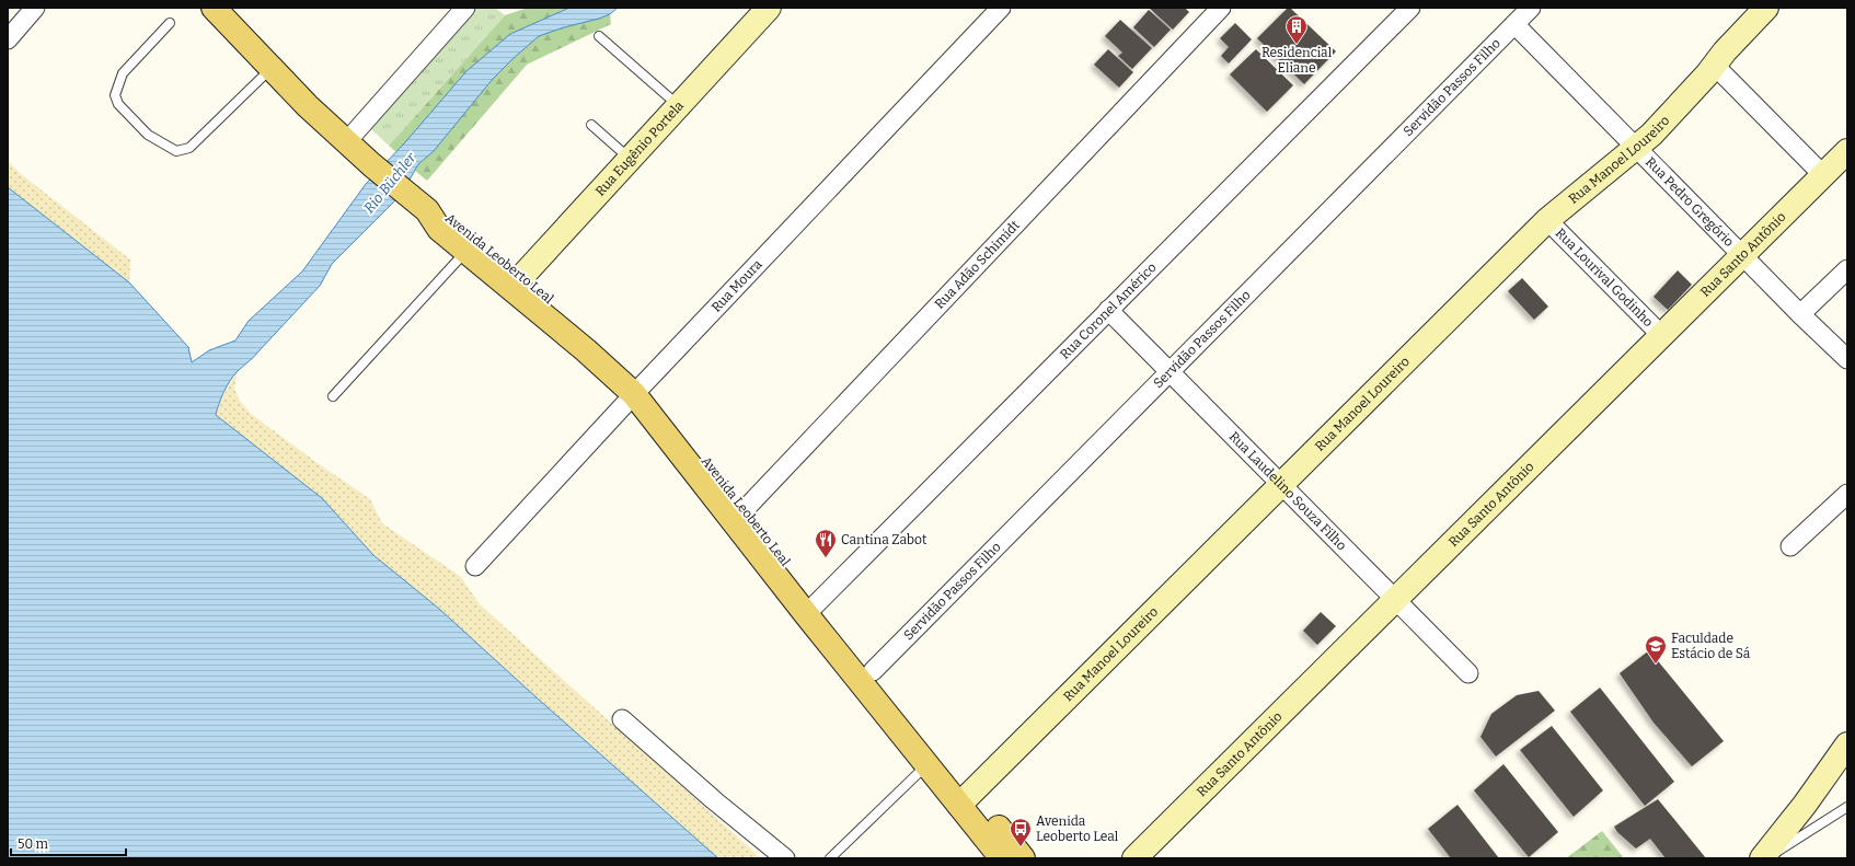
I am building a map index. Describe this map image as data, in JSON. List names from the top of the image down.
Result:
{
  "streets": {
    "main road": ["Avenida Leoberto Leal"],
    "street": [
      "Servidão Passos Filho",
      "Rua Eugênio Portela",
      "Rua Manoel Loureiro",
      "Rua Pedro Gregório",
      "Rua Santo Antônio",
      "Rua Adão Schimidt",
      "Rua Lourival Godinho",
      "Rua Moura",
      "Rua Coronel Américo",
      "Rua Laudelino Souza Filho"
    ]
  },
  "crossings": [
    ["Servidão Passos Filho", "Rua Pedro Gregório"],
    ["Servidão Passos Filho", "Avenida Leoberto Leal"],
    ["Servidão Passos Filho", "Rua Laudelino Souza Filho"],
    ["Rua Eugênio Portela", "Avenida Leoberto Leal"],
    ["Rua Manoel Loureiro", "Rua Pedro Gregório"],
    ["Rua Manoel Loureiro", "Avenida Leoberto Leal"],
    ["Rua Manoel Loureiro", "Rua Lourival Godinho"],
    ["Rua Manoel Loureiro", "Rua Laudelino Souza Filho"],
    ["Rua Pedro Gregório", "Rua Santo Antônio"],
    ["Rua Santo Antônio", "Rua Lourival Godinho"],
    ["Rua Santo Antônio", "Rua Laudelino Souza Filho"],
    ["Avenida Leoberto Leal", "Rua Adão Schimidt"],
    ["Avenida Leoberto Leal", "Rua Moura"],
    ["Avenida Leoberto Leal", "Rua Coronel Américo"],
    ["Rua Coronel Américo", "Rua Laudelino Souza Filho"]
  ],
  "water": ["Rio Büchler"],
  "places": {
    "building": ["Residencial Eliane"],
    "restaurant": ["Cantina Zabot"],
    "school or university": ["Faculdade Estácio de Sá"],
    "bus stop": ["Avenida Leoberto Leal"]
  },
  "scale_bar": "50 m"
}
